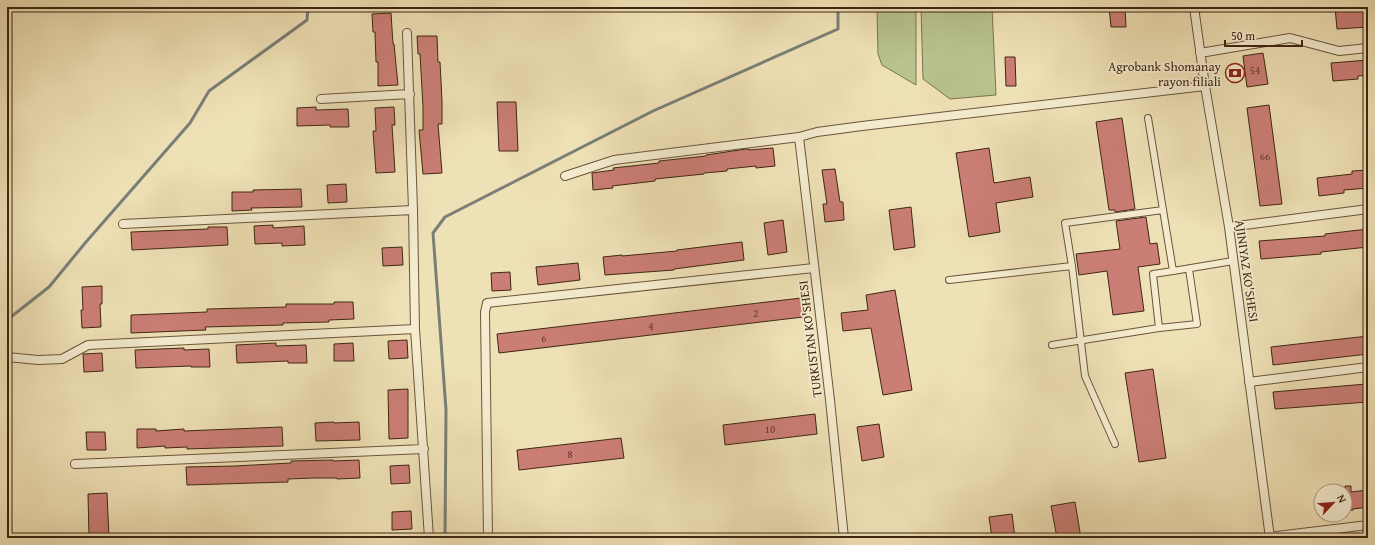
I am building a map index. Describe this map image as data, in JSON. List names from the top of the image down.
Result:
{
  "streets": {
    "street": ["AJINIYAZ KO'SHESI", "TURKISTAN KO'SHESI"]
  },
  "places": {
    "bank": ["Agrobank Shomanay rayon filiali"]
  },
  "house_numbers": [
    "54",
    "66",
    "2",
    "4",
    "6",
    "10",
    "8"
  ],
  "scale_bar": "50 m",
  "north": "top right"
}
